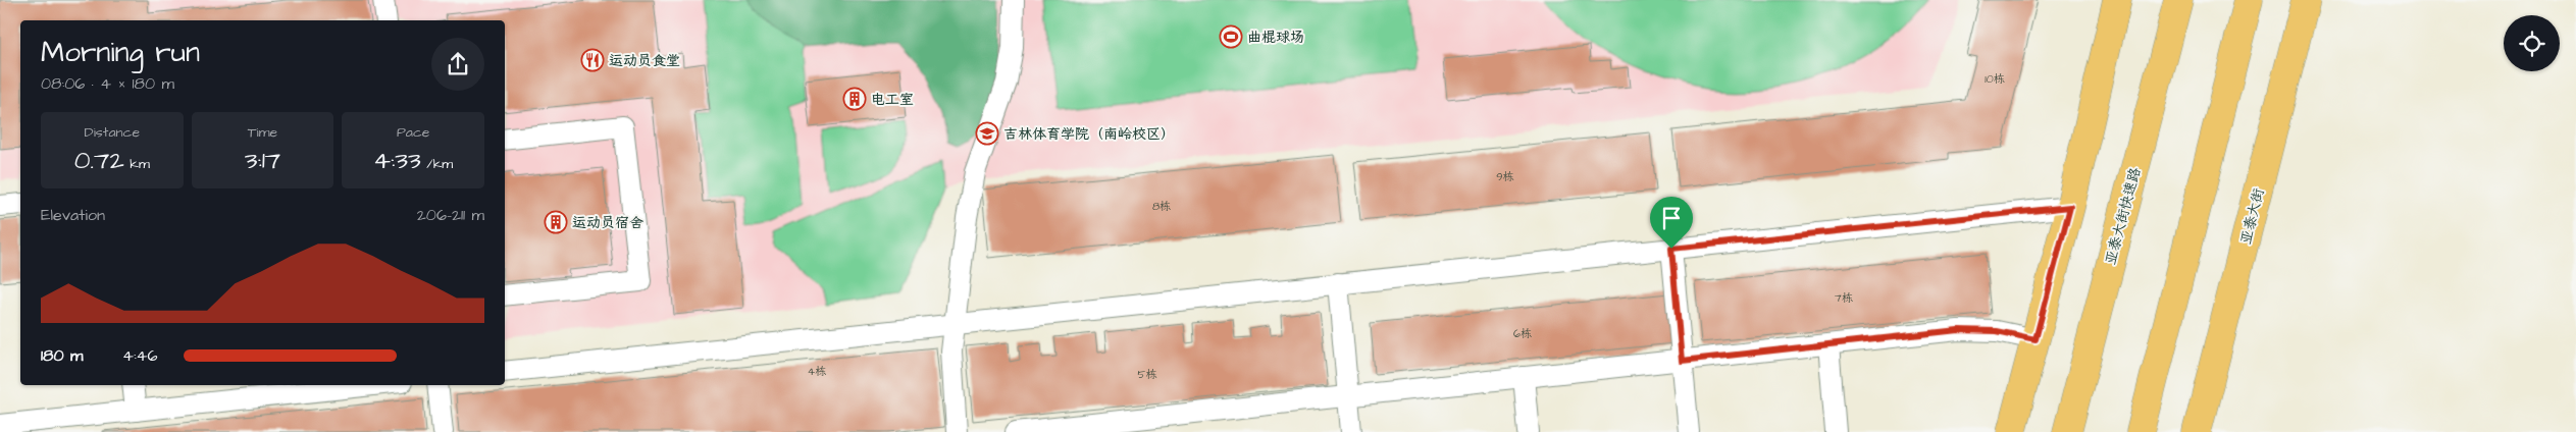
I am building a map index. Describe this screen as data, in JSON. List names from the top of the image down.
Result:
{
  "streets": {
    "main road": ["亚泰大街快速路", "亚泰大街"]
  },
  "places": {
    "sports": ["曲棍球场"],
    "restaurant": ["运动员食堂"],
    "building": ["电工室", "运动员宿舍"],
    "school or university": ["吉林体育学院（南岭校区）"]
  },
  "house_numbers": [
    "10栋",
    "9栋",
    "8栋",
    "7栋",
    "6栋",
    "4栋",
    "5栋"
  ],
  "page": {
    "heading": ["Morning run", "08:06 · 4 × 180 m"],
    "stats": [
      ["Distance", "0.72 km"],
      ["Time", "3:17"],
      ["Pace", "4:33 /km"]
    ],
    "chart": ["Elevation", "206–211 m"],
    "list": [
      {
        "name": "180 m",
        "note": "4:46"
      }
    ]
  }
}
